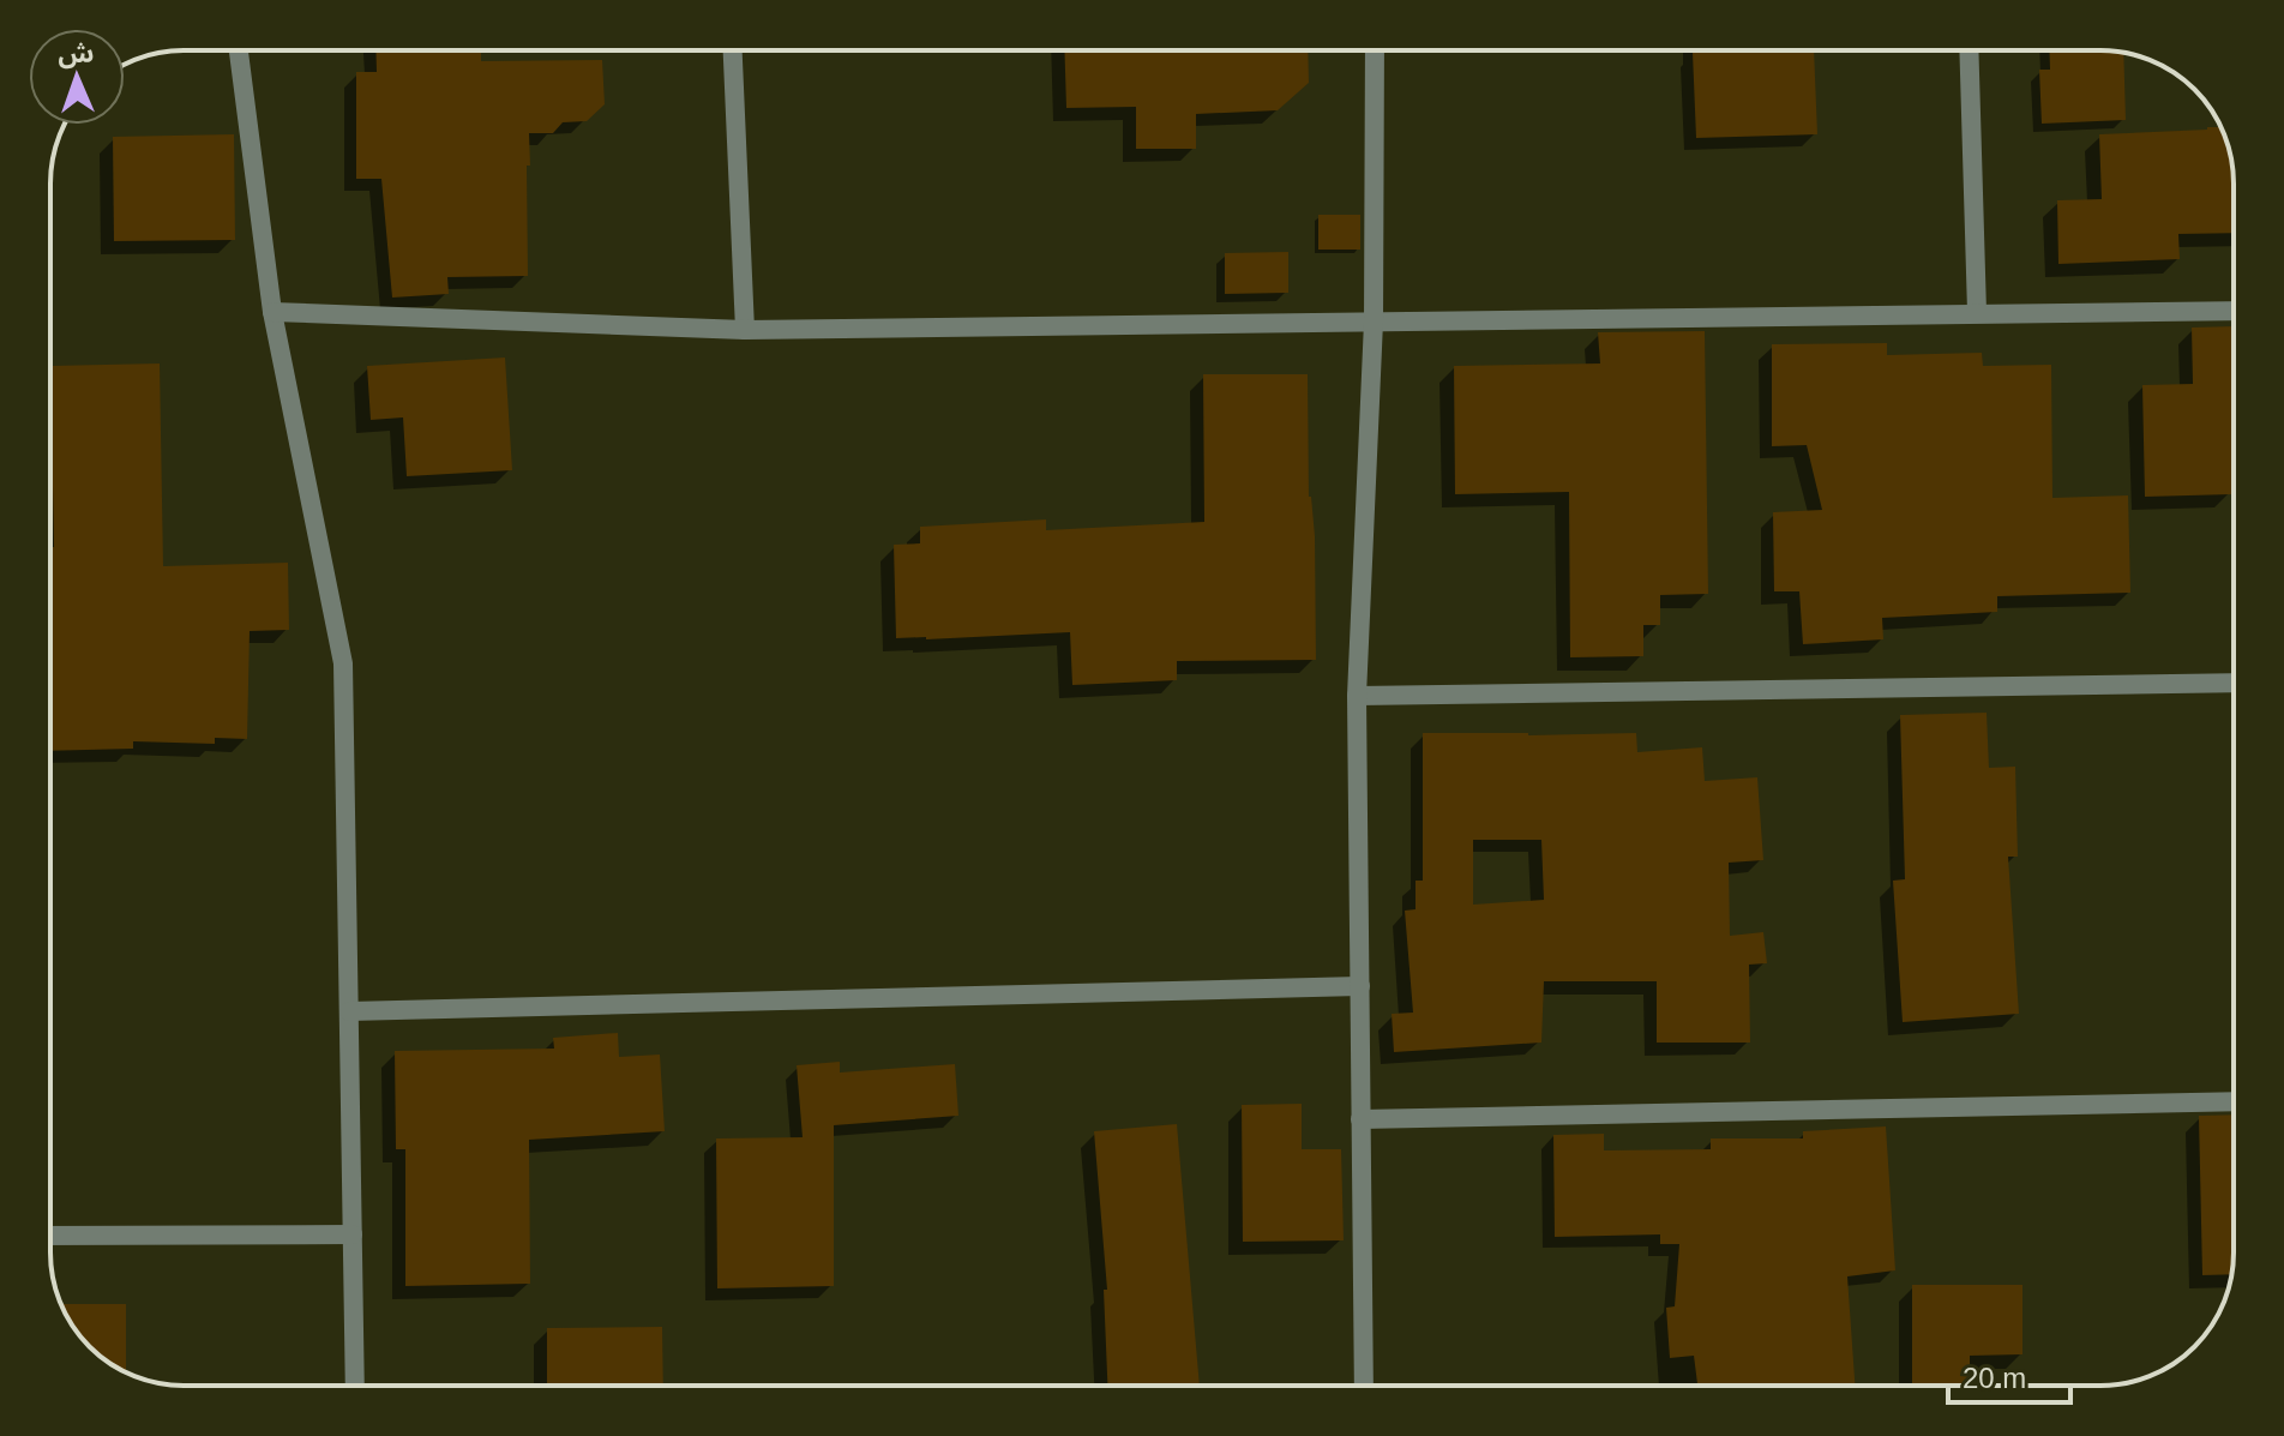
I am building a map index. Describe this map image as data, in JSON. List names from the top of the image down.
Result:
{
  "scale_bar": "20 m",
  "north": "top"
}
